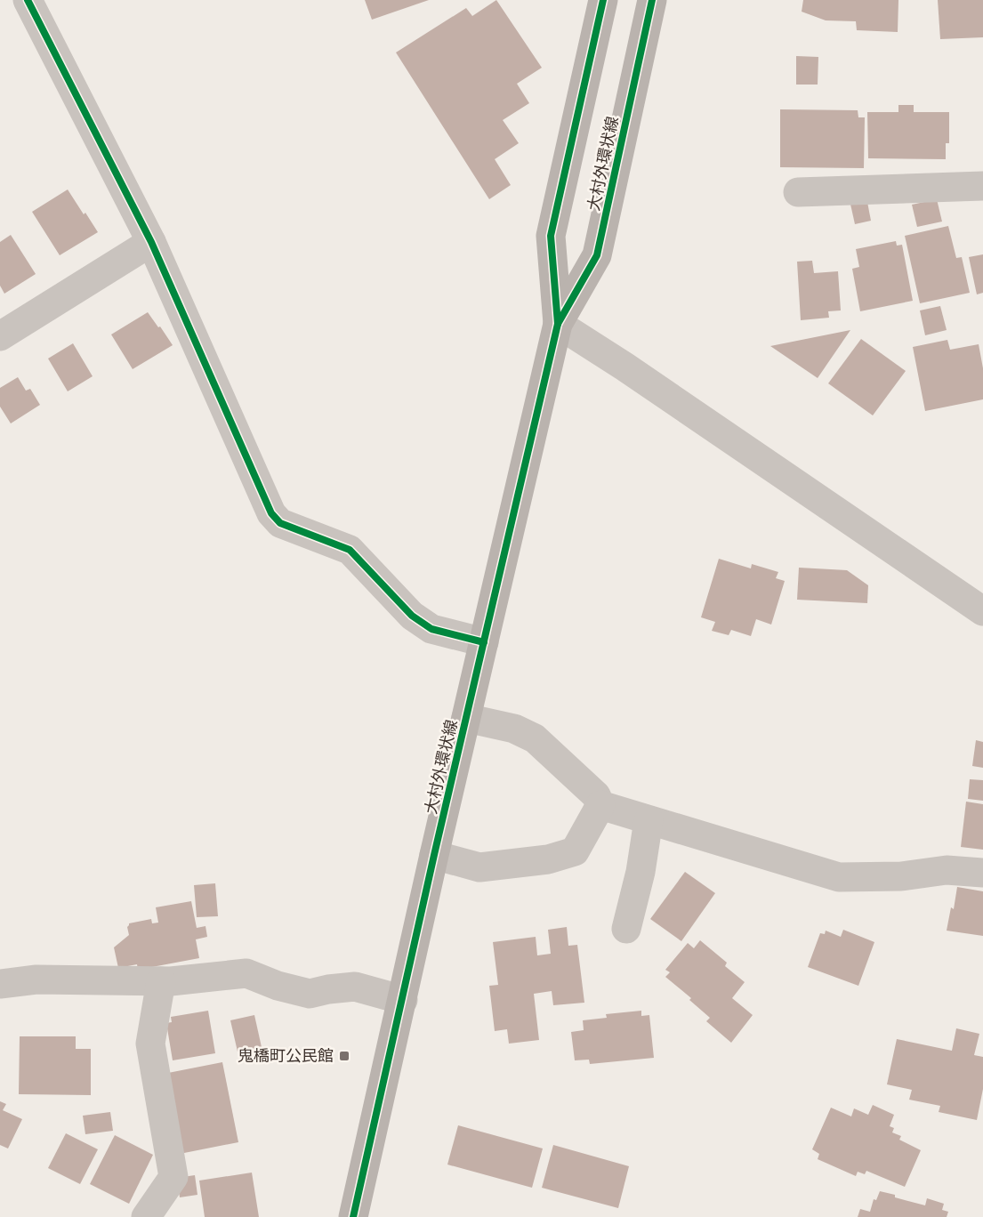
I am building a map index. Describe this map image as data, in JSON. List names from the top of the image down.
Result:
{
  "streets": {
    "main road": ["大村外環状線"]
  },
  "places": {
    "transit": ["鬼橋町公民館"]
  }
}
